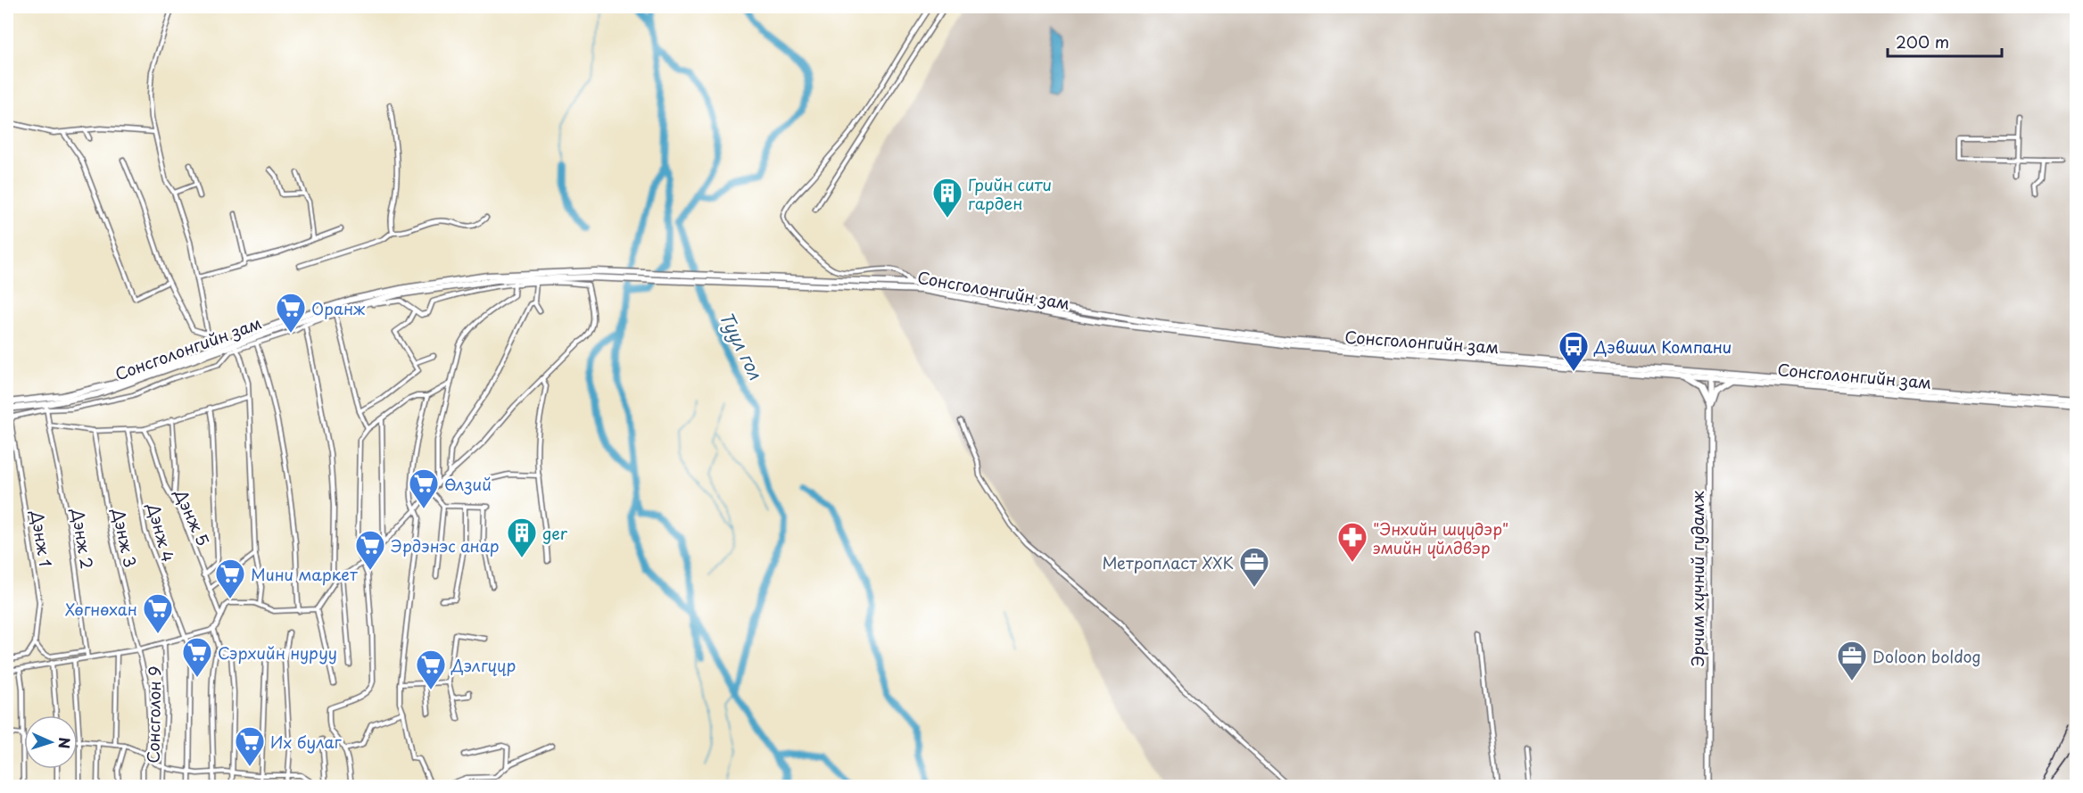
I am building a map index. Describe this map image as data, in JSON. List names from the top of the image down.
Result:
{
  "streets": {
    "main road": ["Сонсголонгийн зам", "Эрчим хүчний гудамж"],
    "street": [
      "Дэнж 5",
      "Дэнж 4",
      "Дэнж 3",
      "Дэнж 1",
      "Дэнж 2",
      "Сонсголон 9"
    ]
  },
  "crossings": [
    ["Сонсголонгийн зам", "Дэнж 1"],
    ["Сонсголонгийн зам", "Дэнж 2"],
    ["Сонсголонгийн зам", "Эрчим хүчний гудамж"],
    ["Дэнж 1", "Дэнж 2"]
  ],
  "water": ["Туул гол"],
  "places": {
    "building": ["Грийн сити гарден", "ger"],
    "supermarket": [
      "Оранж",
      "Өлзий",
      "Эрдэнэс анар",
      "Мини маркет",
      "Хөгнөхан",
      "Сэрхийн нуруу",
      "Дэлгүүр",
      "Их булаг"
    ],
    "bus stop": ["Дэвшил Компани"],
    "pharmacy": ["\"Энхийн шүүдэр\" эмийн үйлдвэр"],
    "office": ["Метропласт ХХК", "Doloon boldog"]
  },
  "scale_bar": "200 m",
  "north": "right"
}
